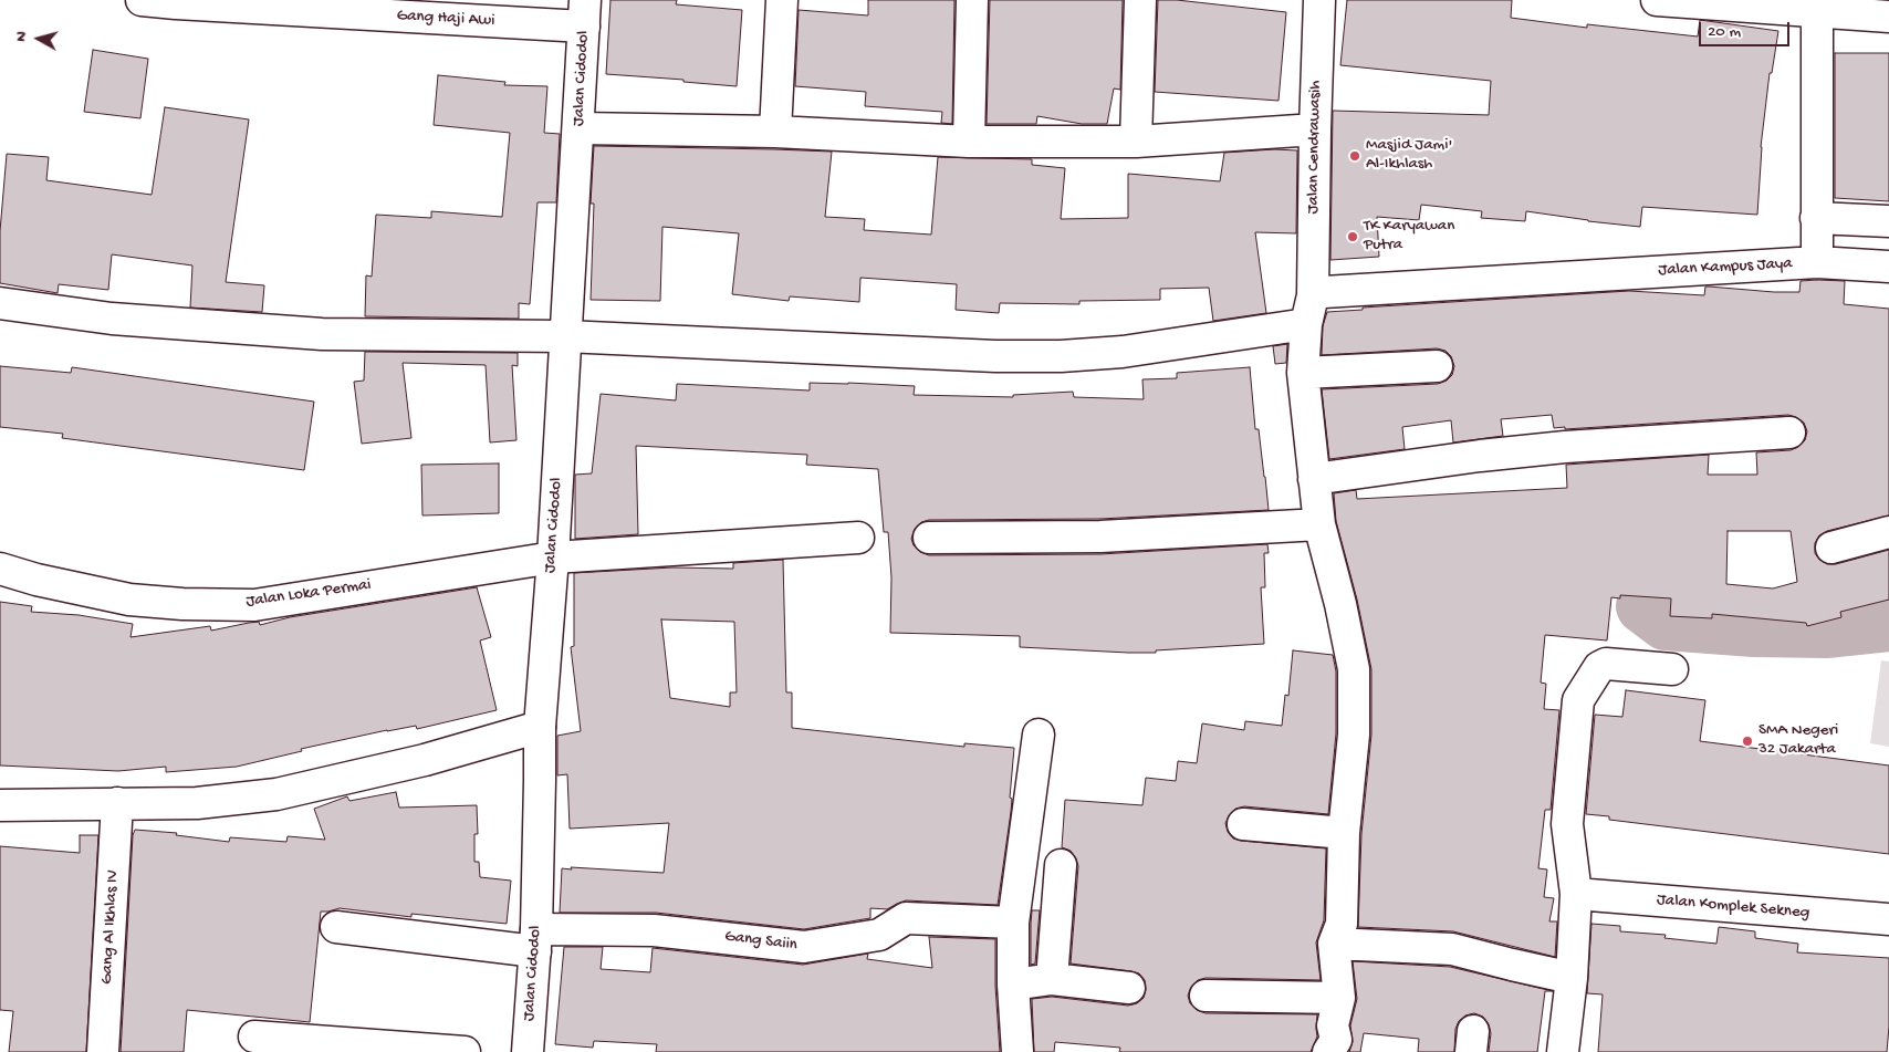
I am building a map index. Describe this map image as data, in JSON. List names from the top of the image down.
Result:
{
  "streets": {
    "street": [
      "Gang Haji Awi",
      "Jalan Cidodol",
      "Jalan Cendrawasih",
      "Jalan Kampus Jaya",
      "Jalan Loka Permai",
      "Jalan Komplek Sekneg",
      "Gang Al Ikhlas IV",
      "Gang Saiin"
    ]
  },
  "crossings": [
    ["Gang Haji Awi", "Jalan Cidodol"],
    ["Jalan Cidodol", "Jalan Loka Permai"],
    ["Jalan Cidodol", "Gang Saiin"],
    ["Jalan Cendrawasih", "Jalan Kampus Jaya"]
  ],
  "places": ["Masjid Jami' Al-Ikhlash", "TK Karyawan Putra", "SMA Negeri 32 Jakarta"],
  "scale_bar": "20 m",
  "north": "left"
}
